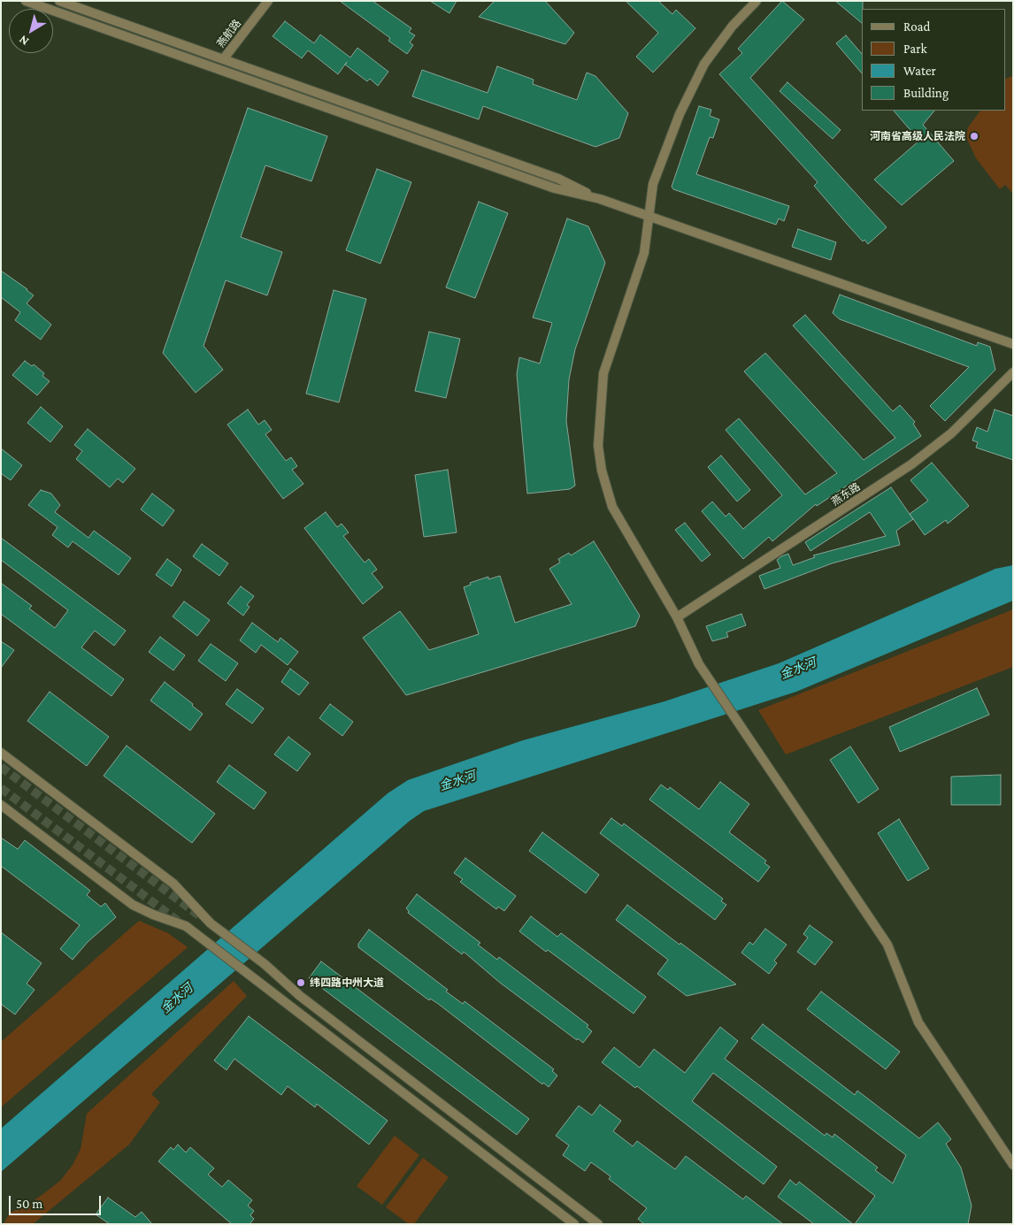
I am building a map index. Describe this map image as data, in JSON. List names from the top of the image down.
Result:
{
  "streets": {
    "street": ["燕航路", "燕东路"]
  },
  "water": ["金水河"],
  "places": ["河南省高级人民法院", "纬四路中州大道"],
  "legend": [
    "Road",
    "Park",
    "Water",
    "Building"
  ],
  "scale_bar": "50 m",
  "north": "bottom left"
}
